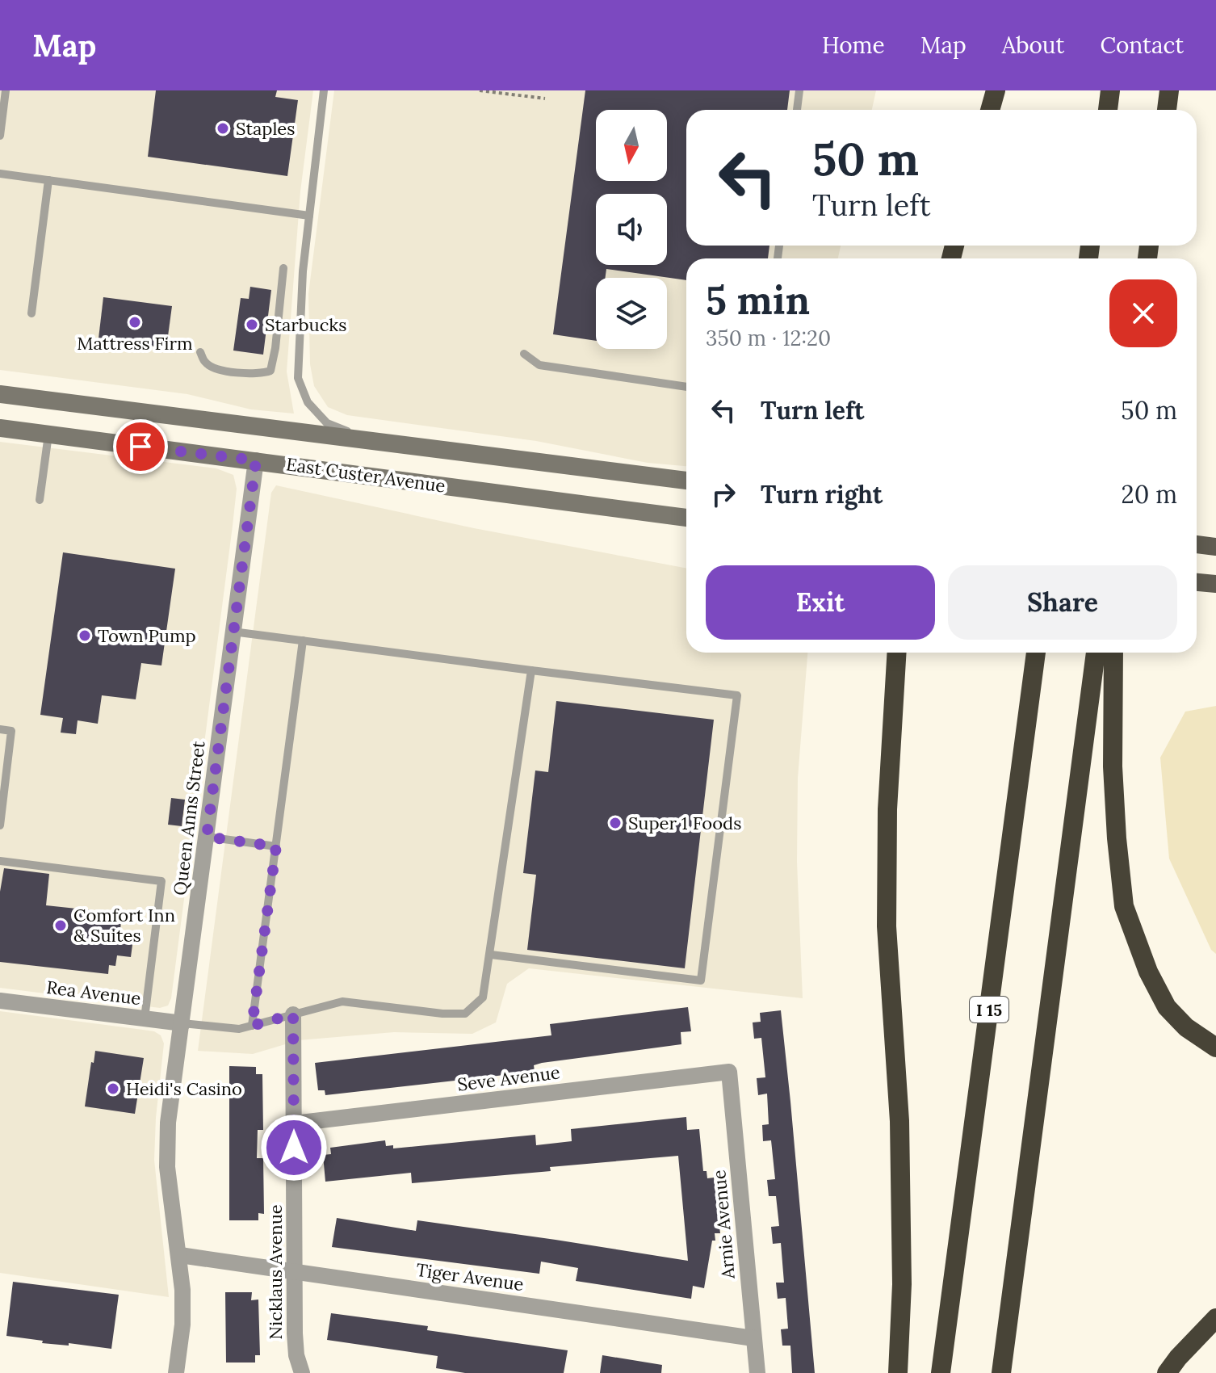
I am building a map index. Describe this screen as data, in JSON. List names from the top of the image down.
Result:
{
  "streets": {
    "highway": ["I 15"],
    "main road": ["East Custer Avenue"],
    "street": [
      "Queen Anns Street",
      "Rea Avenue",
      "Seve Avenue",
      "Arnie Avenue",
      "Nicklaus Avenue",
      "Tiger Avenue"
    ]
  },
  "crossings": [
    ["East Custer Avenue", "Queen Anns Street"],
    ["Queen Anns Street", "Rea Avenue"],
    ["Queen Anns Street", "Tiger Avenue"],
    ["Seve Avenue", "Arnie Avenue"],
    ["Seve Avenue", "Nicklaus Avenue"],
    ["Arnie Avenue", "Tiger Avenue"],
    ["Nicklaus Avenue", "Tiger Avenue"]
  ],
  "places": [
    "Staples",
    "Mattress Firm",
    "Starbucks",
    "Town Pump",
    "Super 1 Foods",
    "Comfort Inn & Suites",
    "Heidi's Casino"
  ],
  "north": "bottom",
  "page": {
    "header": "Map",
    "nav": [
      "Home",
      "Map",
      "About",
      "Contact"
    ],
    "turn": ["50 m", "Turn left"],
    "heading": ["5 min", "350 m · 12:20"],
    "list": [
      {
        "name": "Turn left",
        "value": "50 m"
      },
      {
        "name": "Turn right",
        "value": "20 m"
      }
    ],
    "buttons": ["Exit", "Share"]
  }
}
